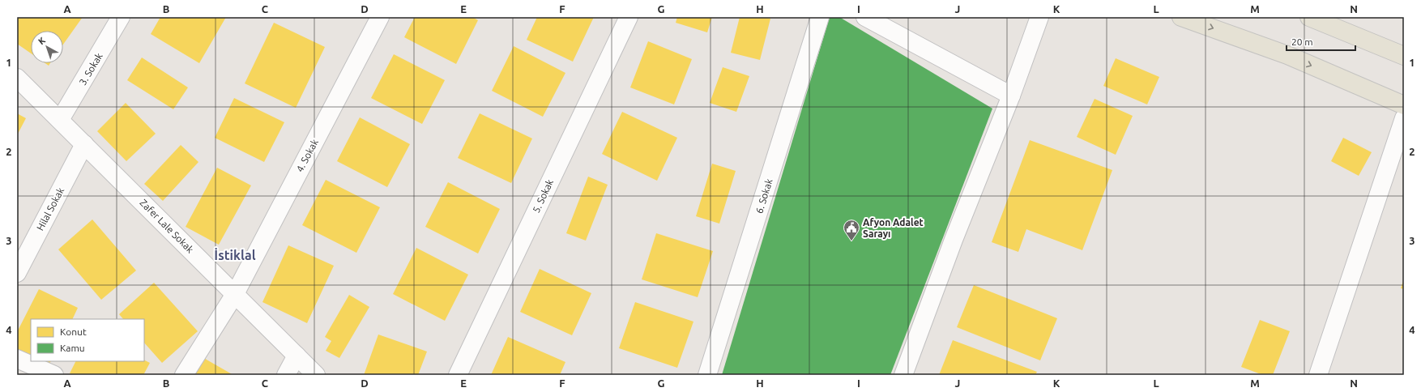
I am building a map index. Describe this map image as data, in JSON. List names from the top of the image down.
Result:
{
  "streets": {
    "street": [
      "3. Sokak",
      "4. Sokak",
      "5. Sokak",
      "6. Sokak",
      "Hilal Sokak",
      "Zafer Lale Sokak"
    ]
  },
  "crossings": [
    ["3. Sokak", "Zafer Lale Sokak"],
    ["4. Sokak", "Zafer Lale Sokak"],
    ["Hilal Sokak", "Zafer Lale Sokak"]
  ],
  "districts": ["İstiklal"],
  "places": {
    "public building": ["Afyon Adalet Sarayı"]
  },
  "legend": ["Konut", "Kamu"],
  "scale_bar": "20 m",
  "north": "top left",
  "grid": {
    "columns": [
      "A",
      "B",
      "C",
      "D",
      "E",
      "F",
      "G",
      "H",
      "I",
      "J",
      "K",
      "L",
      "M",
      "N"
    ],
    "rows": [
      "1",
      "2",
      "3",
      "4"
    ]
  }
}
